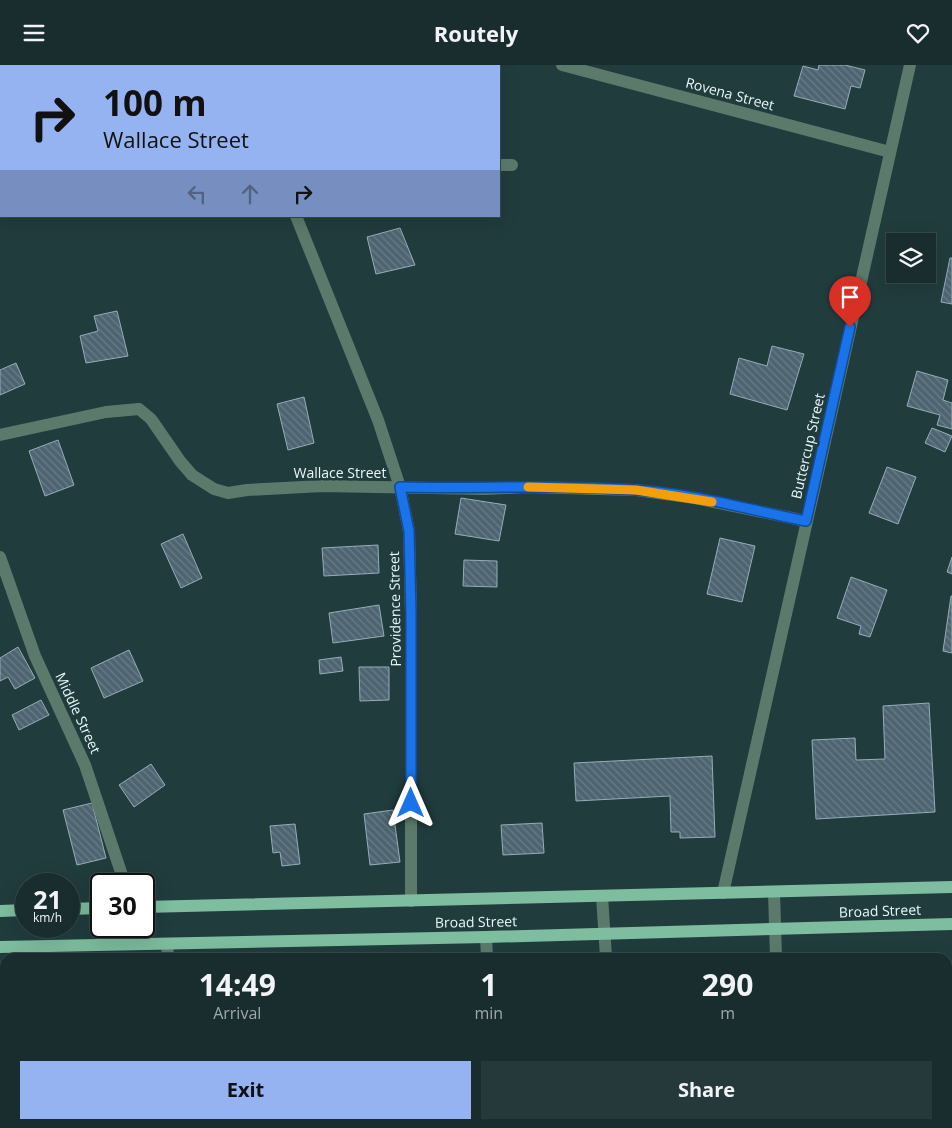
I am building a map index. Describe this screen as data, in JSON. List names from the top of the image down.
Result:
{
  "streets": {
    "main road": ["Broad Street"],
    "street": [
      "Rovena Street",
      "Buttercup Street",
      "Wallace Street",
      "Providence Street",
      "Middle Street"
    ]
  },
  "crossings": [
    ["Rovena Street", "Buttercup Street"],
    ["Buttercup Street", "Wallace Street"],
    ["Buttercup Street", "Broad Street"],
    ["Wallace Street", "Providence Street"],
    ["Providence Street", "Broad Street"]
  ],
  "page": {
    "header": "Routely",
    "turn": ["100 m", "Wallace Street"],
    "speed": "21 km/h",
    "limit": "30",
    "eta": [
      "14:49",
      "Arrival",
      "1",
      "min",
      "290",
      "m"
    ],
    "buttons": ["Exit", "Share"]
  }
}
